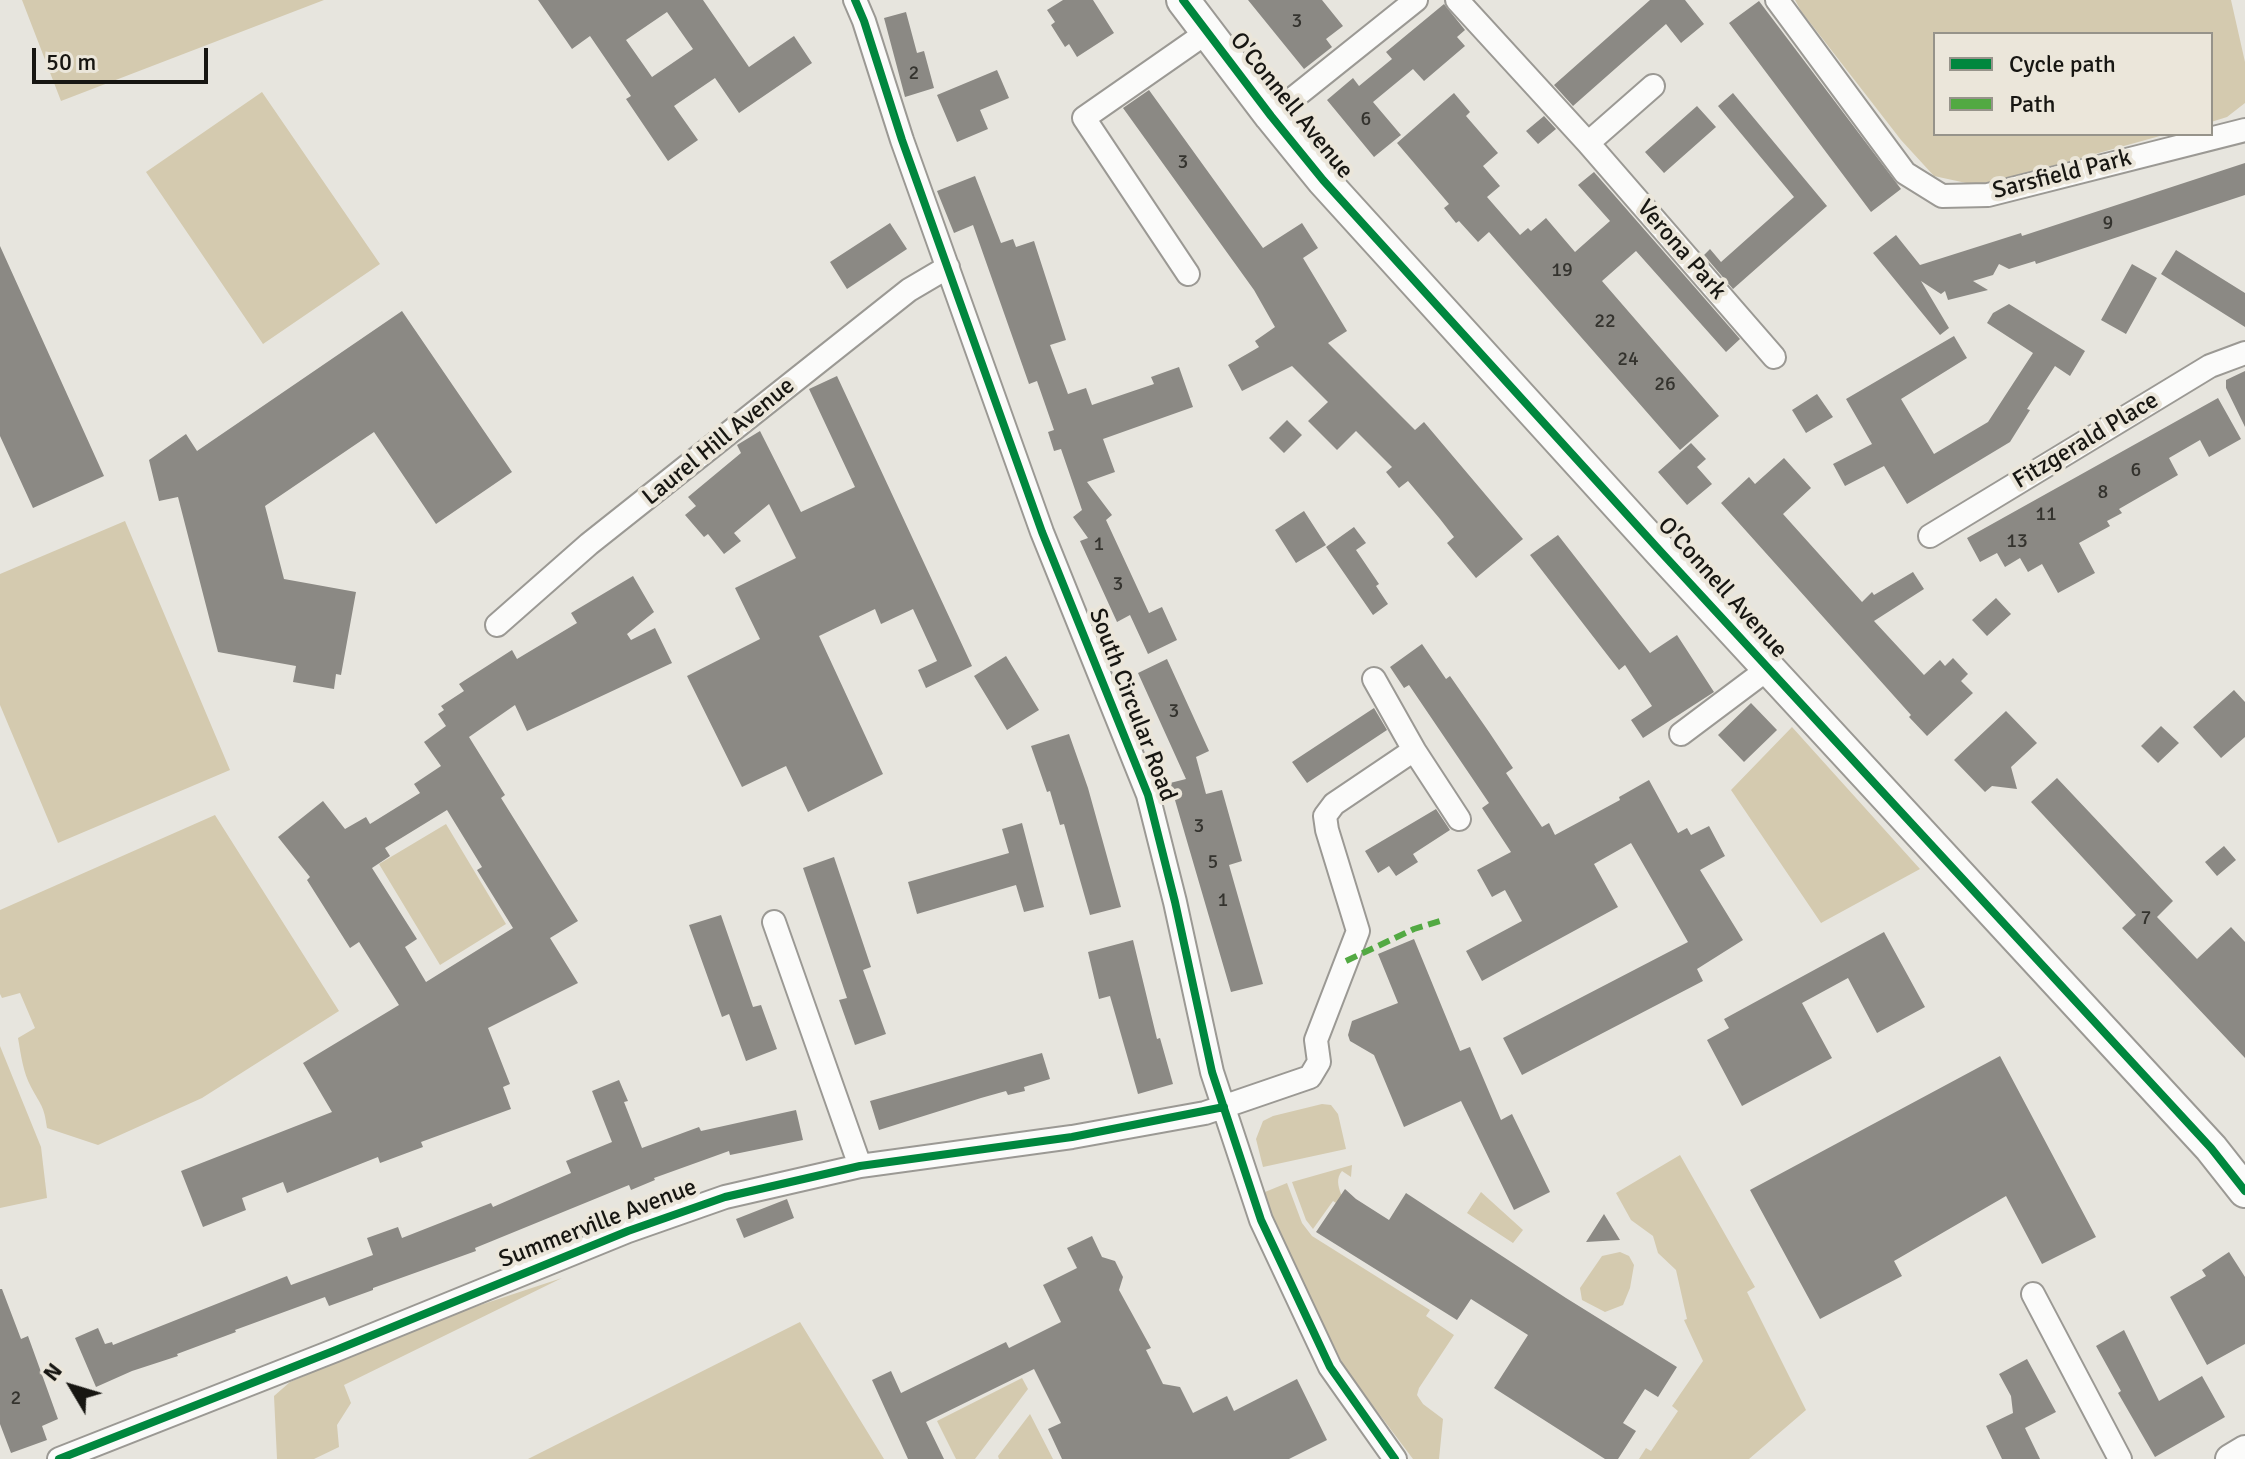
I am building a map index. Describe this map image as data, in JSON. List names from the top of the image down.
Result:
{
  "streets": {
    "main road": ["O'Connell Avenue"],
    "street": [
      "Sarsfield Park",
      "Verona Park",
      "Fitzgerald Place",
      "Laurel Hill Avenue",
      "South Circular Road",
      "Summerville Avenue"
    ]
  },
  "crossings": [
    ["Laurel Hill Avenue", "South Circular Road"],
    ["South Circular Road", "Summerville Avenue"]
  ],
  "house_numbers": [
    "3",
    "2",
    "6",
    "3",
    "9",
    "19",
    "22",
    "24",
    "26",
    "6",
    "8",
    "11",
    "13",
    "1",
    "3",
    "3",
    "3",
    "5",
    "1",
    "7",
    "2"
  ],
  "legend": ["Cycle path", "Path"],
  "scale_bar": "50 m",
  "north": "top left"
}
